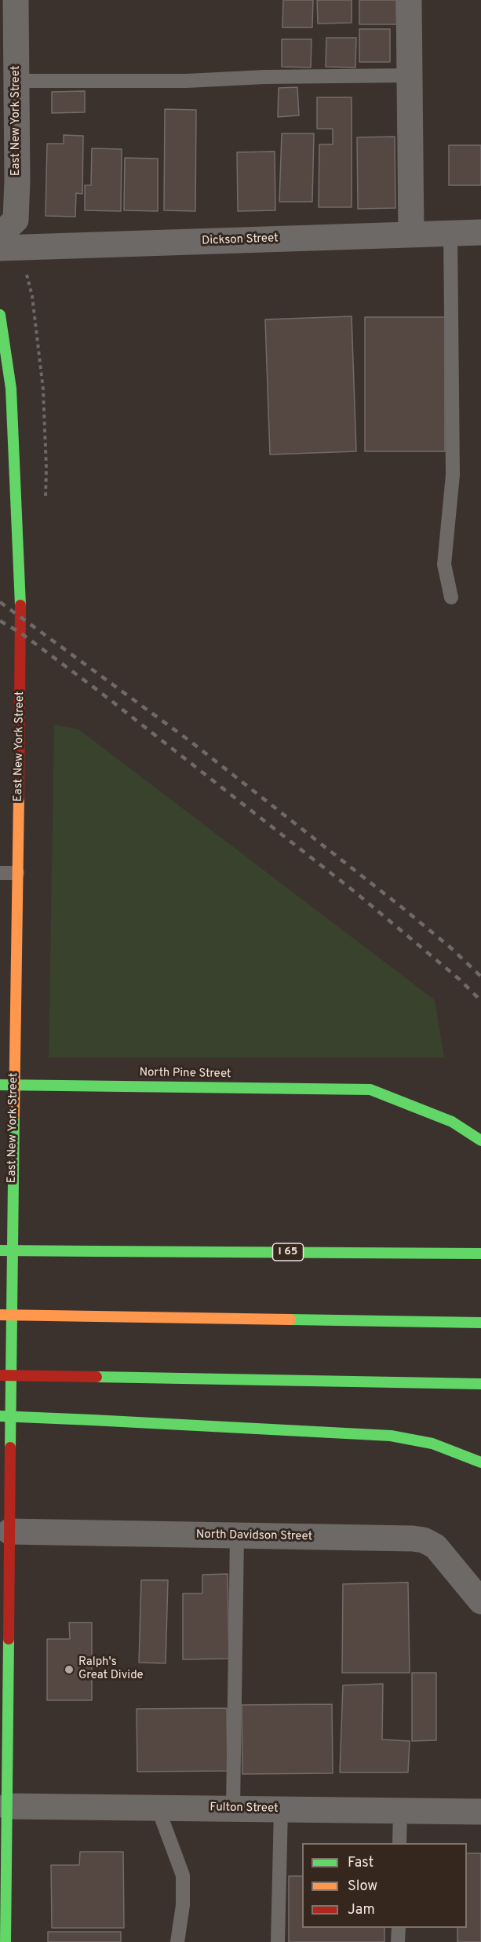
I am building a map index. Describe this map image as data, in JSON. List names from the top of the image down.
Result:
{
  "streets": {
    "main road": ["East New York Street", "North Pine Street", "I 65"],
    "street": ["Dickson Street", "North Davidson Street", "Fulton Street"]
  },
  "crossings": [
    ["East New York Street", "North Pine Street"],
    ["East New York Street", "North Davidson Street"],
    ["East New York Street", "Fulton Street"]
  ],
  "places": ["Ralph's Great Divide"],
  "legend": ["Fast", "Slow", "Jam"]
}
